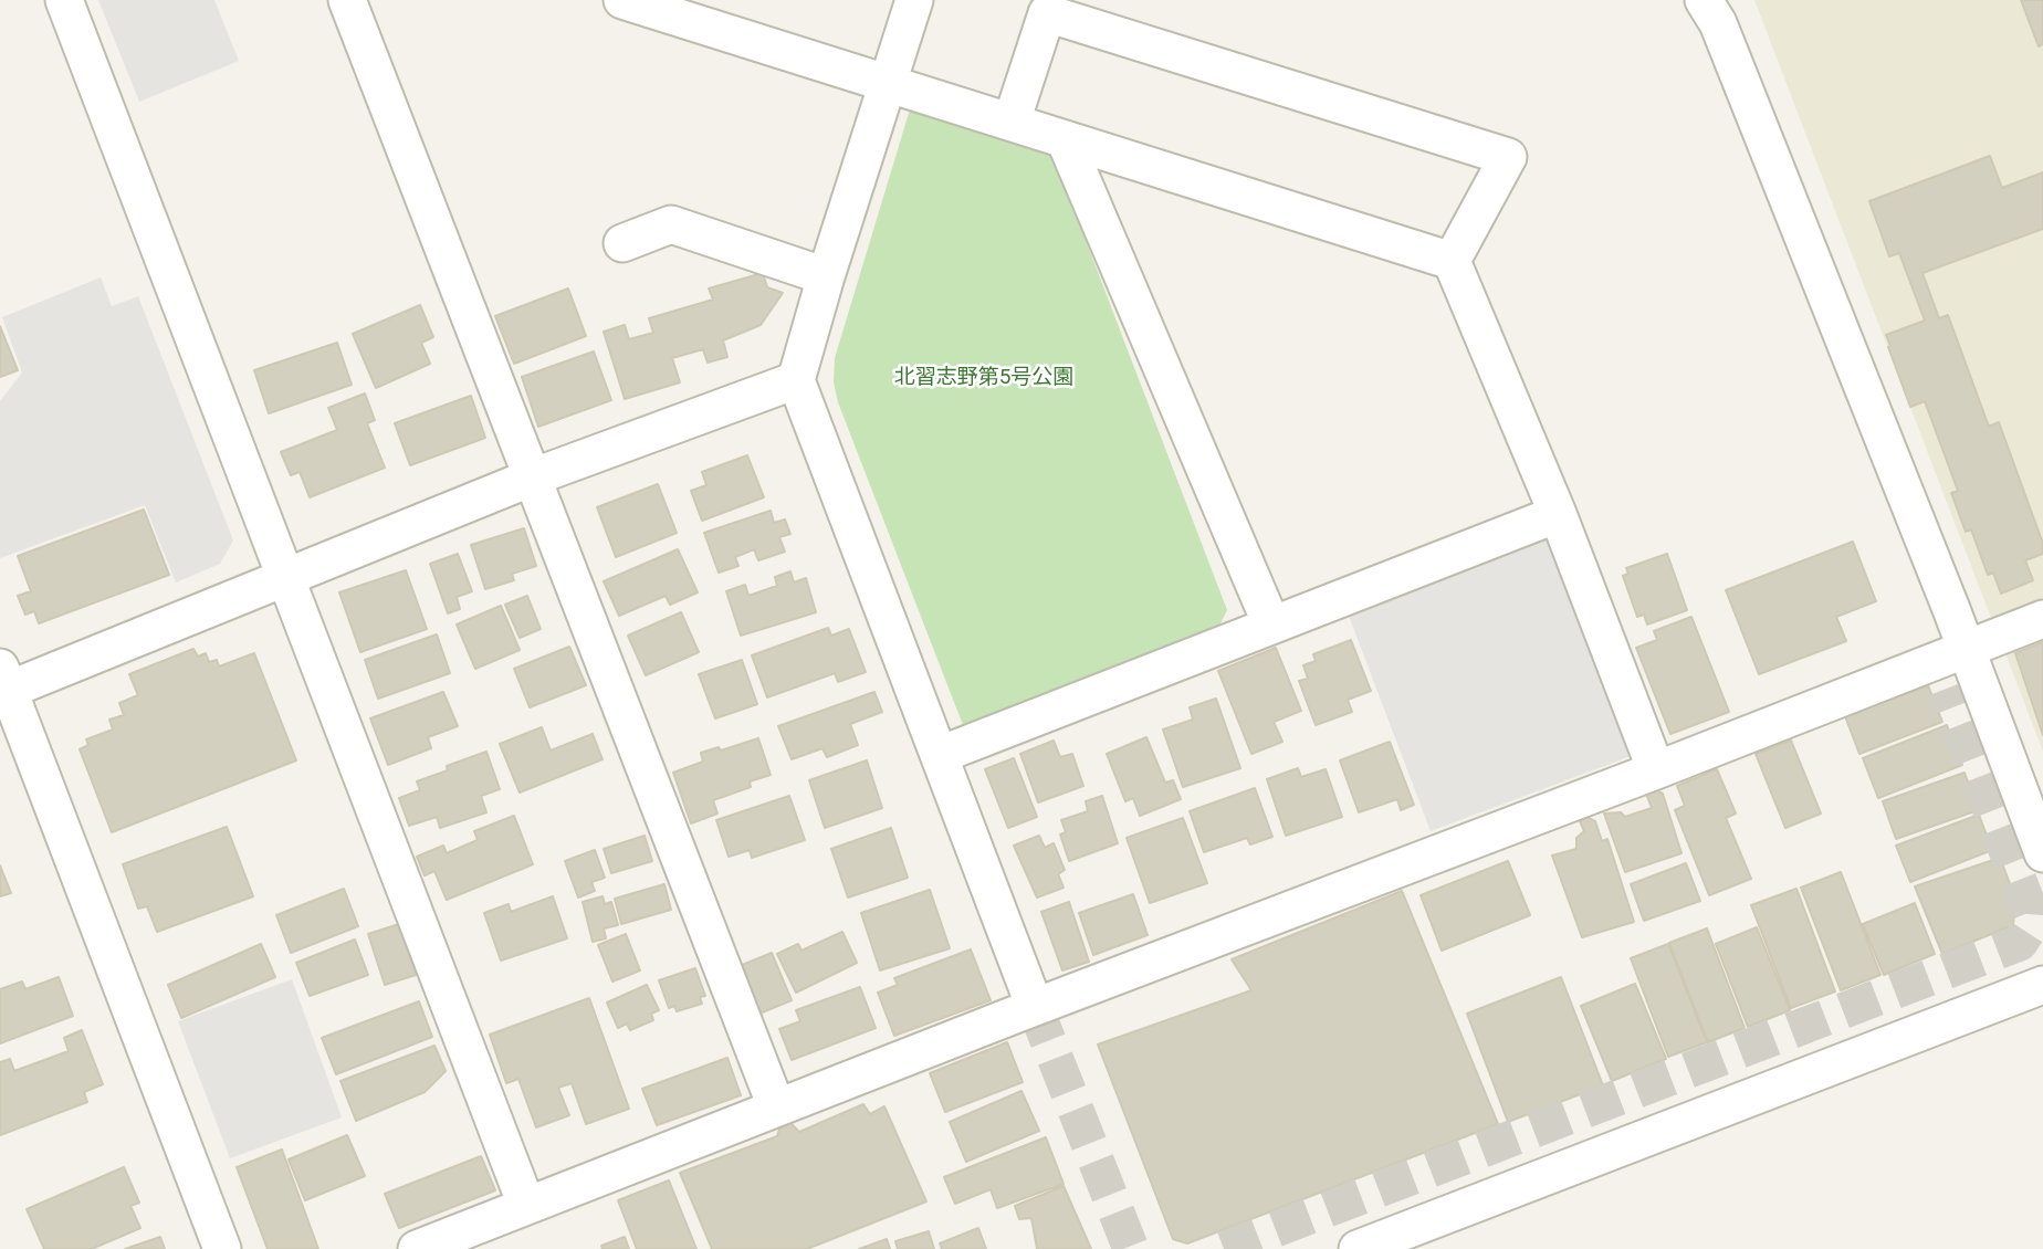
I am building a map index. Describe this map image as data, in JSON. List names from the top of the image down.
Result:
{
  "parks": ["北習志野第5号公園"]
}
